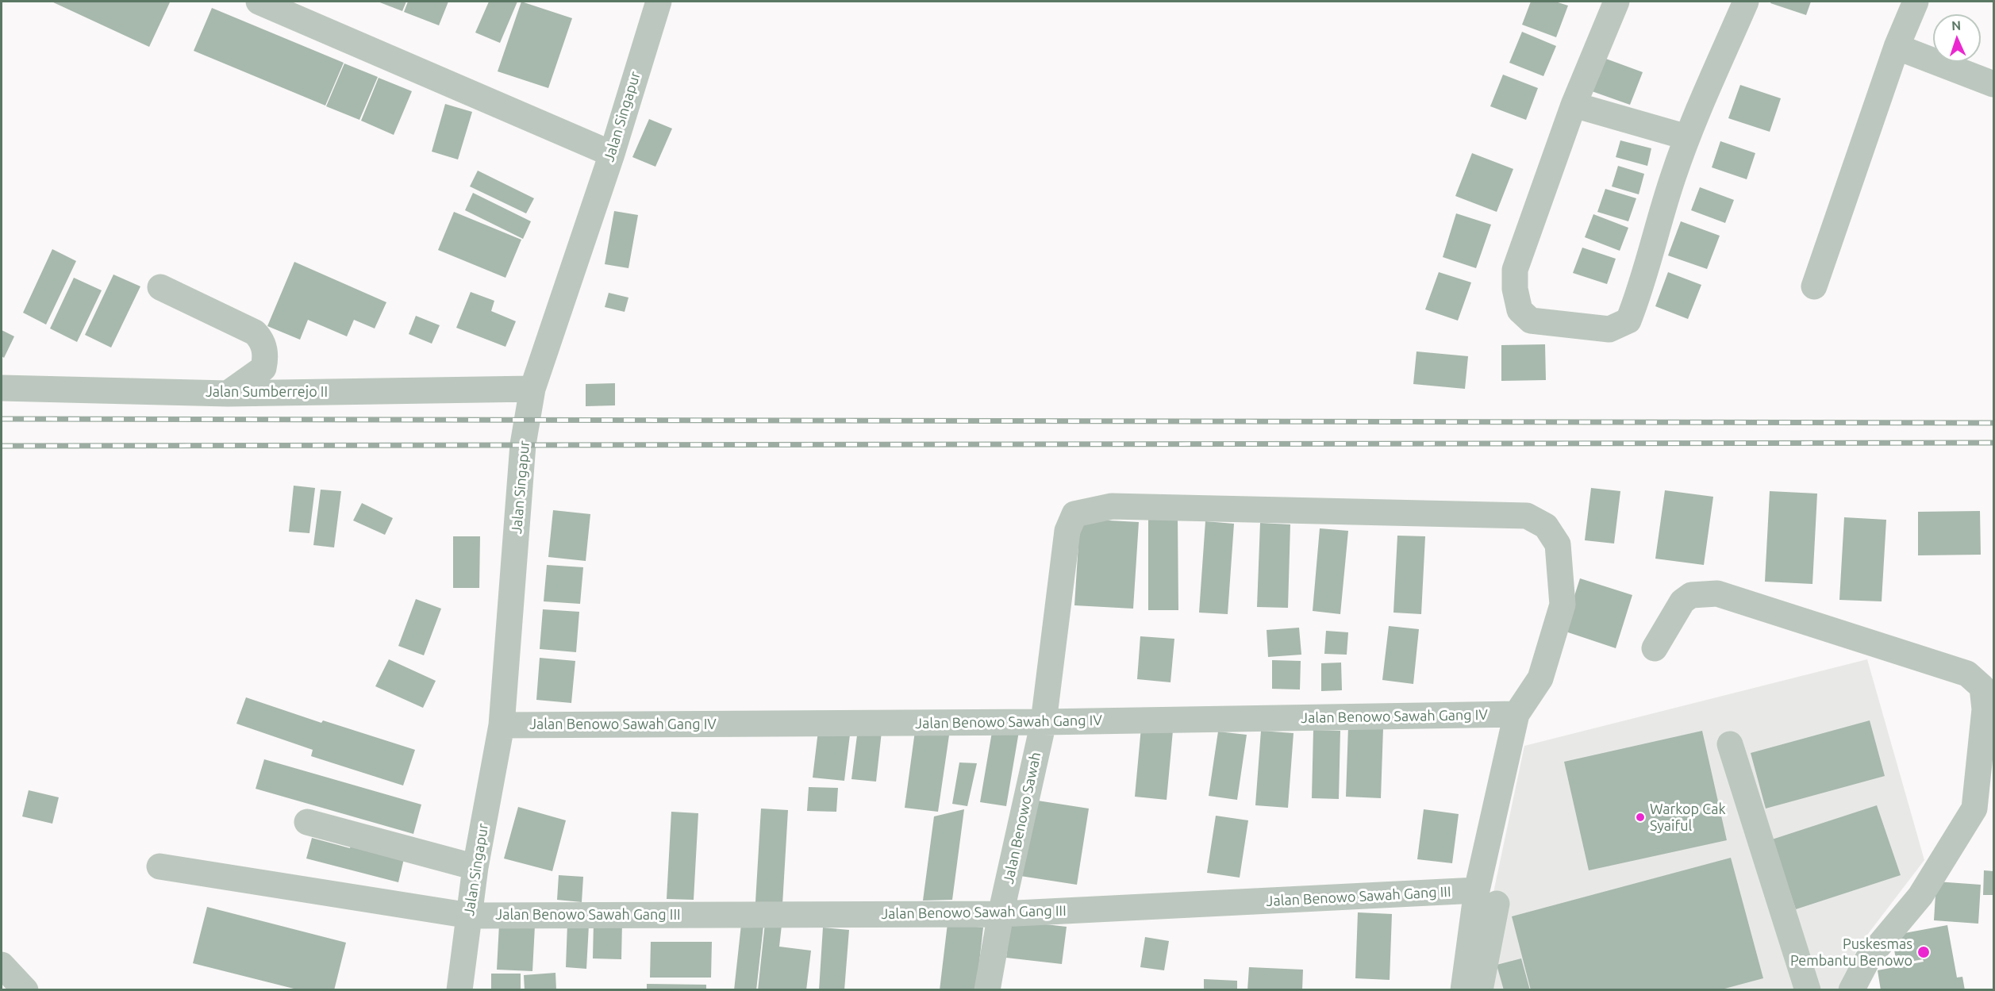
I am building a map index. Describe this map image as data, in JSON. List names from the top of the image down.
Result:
{
  "streets": {
    "street": [
      "Jalan Singapur",
      "Jalan Sumberrejo II",
      "Jalan Benowo Sawah Gang IV",
      "Jalan Benowo Sawah",
      "Jalan Benowo Sawah Gang III"
    ]
  },
  "crossings": [
    ["Jalan Singapur", "Jalan Sumberrejo II"],
    ["Jalan Singapur", "Jalan Benowo Sawah Gang IV"],
    ["Jalan Singapur", "Jalan Benowo Sawah Gang III"],
    ["Jalan Benowo Sawah Gang IV", "Jalan Benowo Sawah"],
    ["Jalan Benowo Sawah", "Jalan Benowo Sawah Gang III"]
  ],
  "places": ["Warkop Cak Syaiful", "Puskesmas Pembantu Benowo"],
  "north": "top"
}
